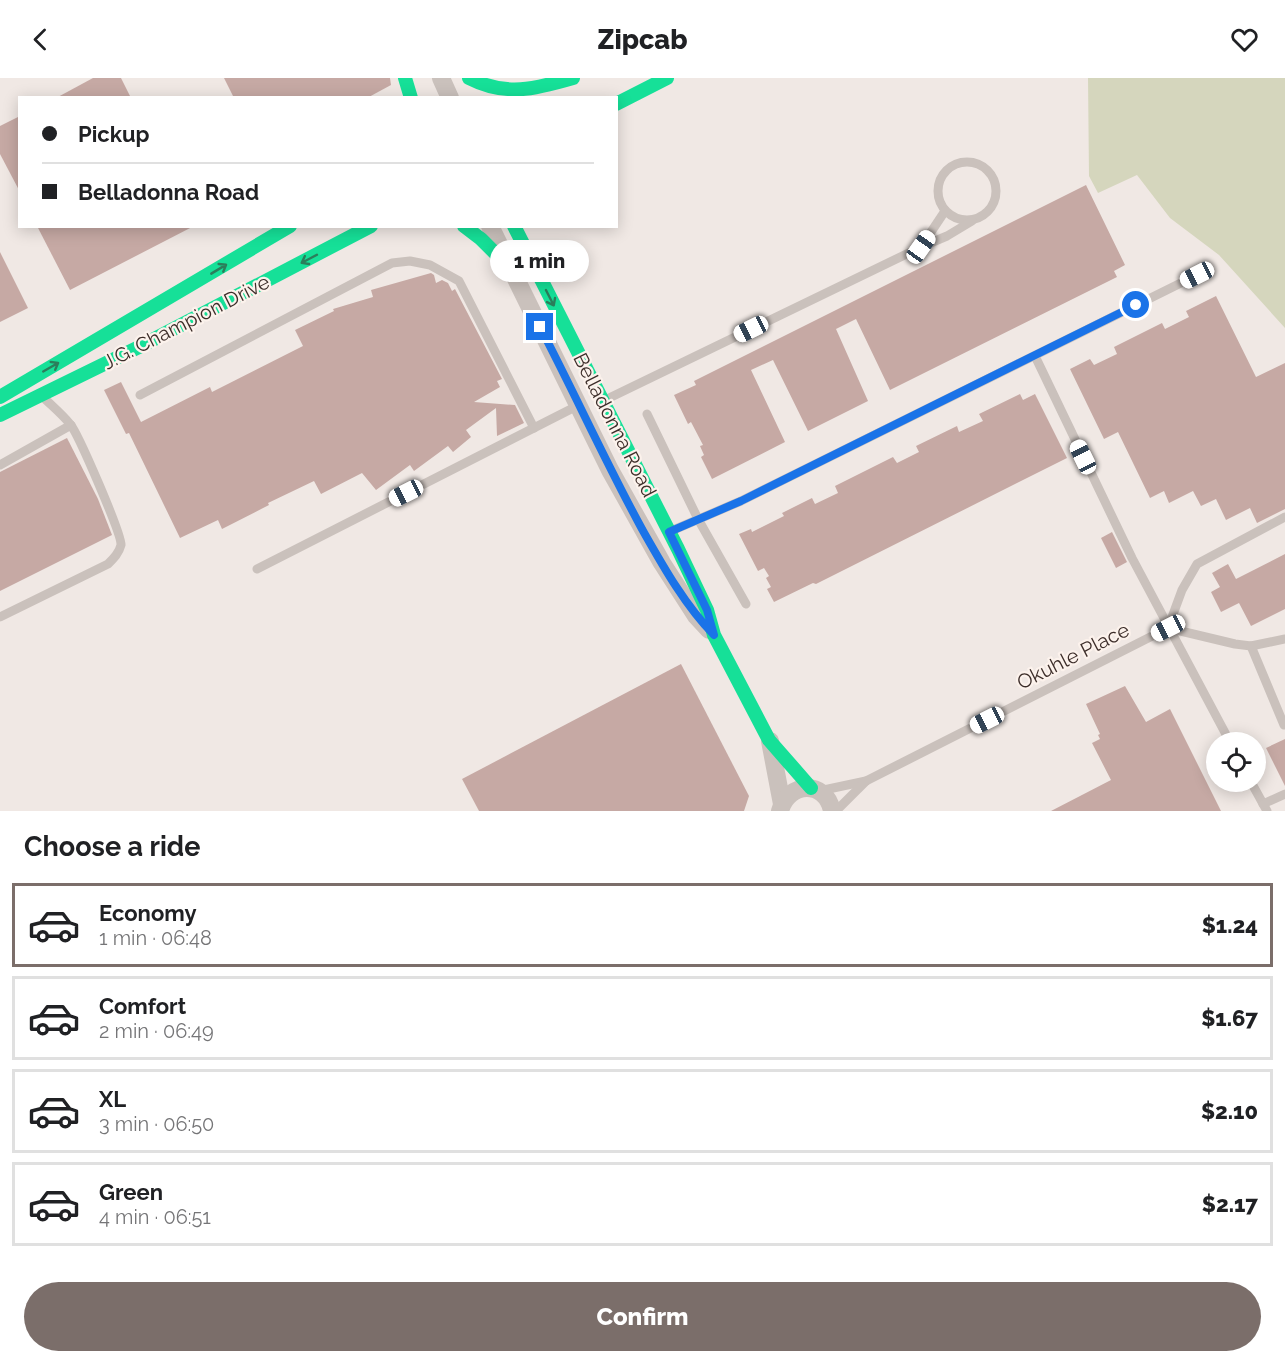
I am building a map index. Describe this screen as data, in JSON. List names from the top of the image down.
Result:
{
  "streets": {
    "street": ["J.G. Champion Drive", "Belladonna Road"],
    "lane": ["Okuhle Place"]
  },
  "crossings": [
    ["Belladonna Road", "Okuhle Place"]
  ],
  "page": {
    "header": "Zipcab",
    "banner": ["Pickup", "Belladonna Road"],
    "bubble": "1 min",
    "heading": "Choose a ride",
    "list": [
      {
        "name": "Economy",
        "note": "1 min · 06:48",
        "value": "$1.24"
      },
      {
        "name": "Comfort",
        "note": "2 min · 06:49",
        "value": "$1.67"
      },
      {
        "name": "XL",
        "note": "3 min · 06:50",
        "value": "$2.10"
      },
      {
        "name": "Green",
        "note": "4 min · 06:51",
        "value": "$2.17"
      }
    ],
    "buttons": "Confirm"
  }
}
